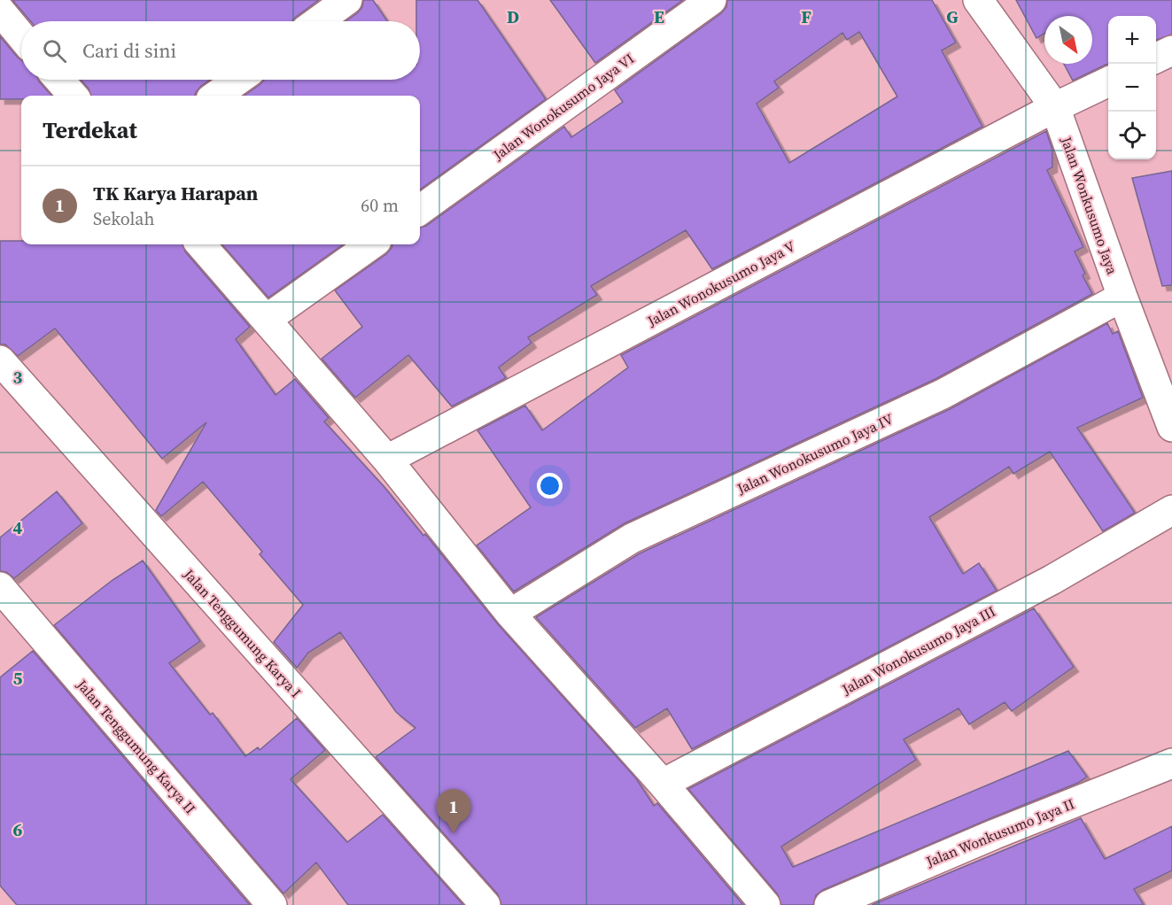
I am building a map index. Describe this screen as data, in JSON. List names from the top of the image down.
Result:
{
  "streets": {
    "street": [
      "Jalan Wonokusumo Jaya VI",
      "Jalan Wonkusumo Jaya",
      "Jalan Wonokusumo Jaya V",
      "Jalan Wonokusumo Jaya IV",
      "Jalan Tenggumung Karya I",
      "Jalan Wonokusumo Jaya III",
      "Jalan Tenggumung Karya II",
      "Jalan Wonkusumo Jaya II"
    ]
  },
  "crossings": [
    ["Jalan Wonkusumo Jaya", "Jalan Wonokusumo Jaya V"],
    ["Jalan Wonkusumo Jaya", "Jalan Wonokusumo Jaya IV"]
  ],
  "north": "bottom right",
  "page": {
    "map_buttons": ["+", "−"],
    "search": "Cari di sini",
    "heading": "Terdekat",
    "list": [
      {
        "mark": "1",
        "name": "TK Karya Harapan",
        "note": "Sekolah",
        "value": "60 m"
      }
    ],
    "pins": "1"
  },
  "grid": {
    "columns": [
      "D",
      "E",
      "F",
      "G"
    ],
    "rows": [
      "3",
      "4",
      "5",
      "6"
    ]
  }
}
